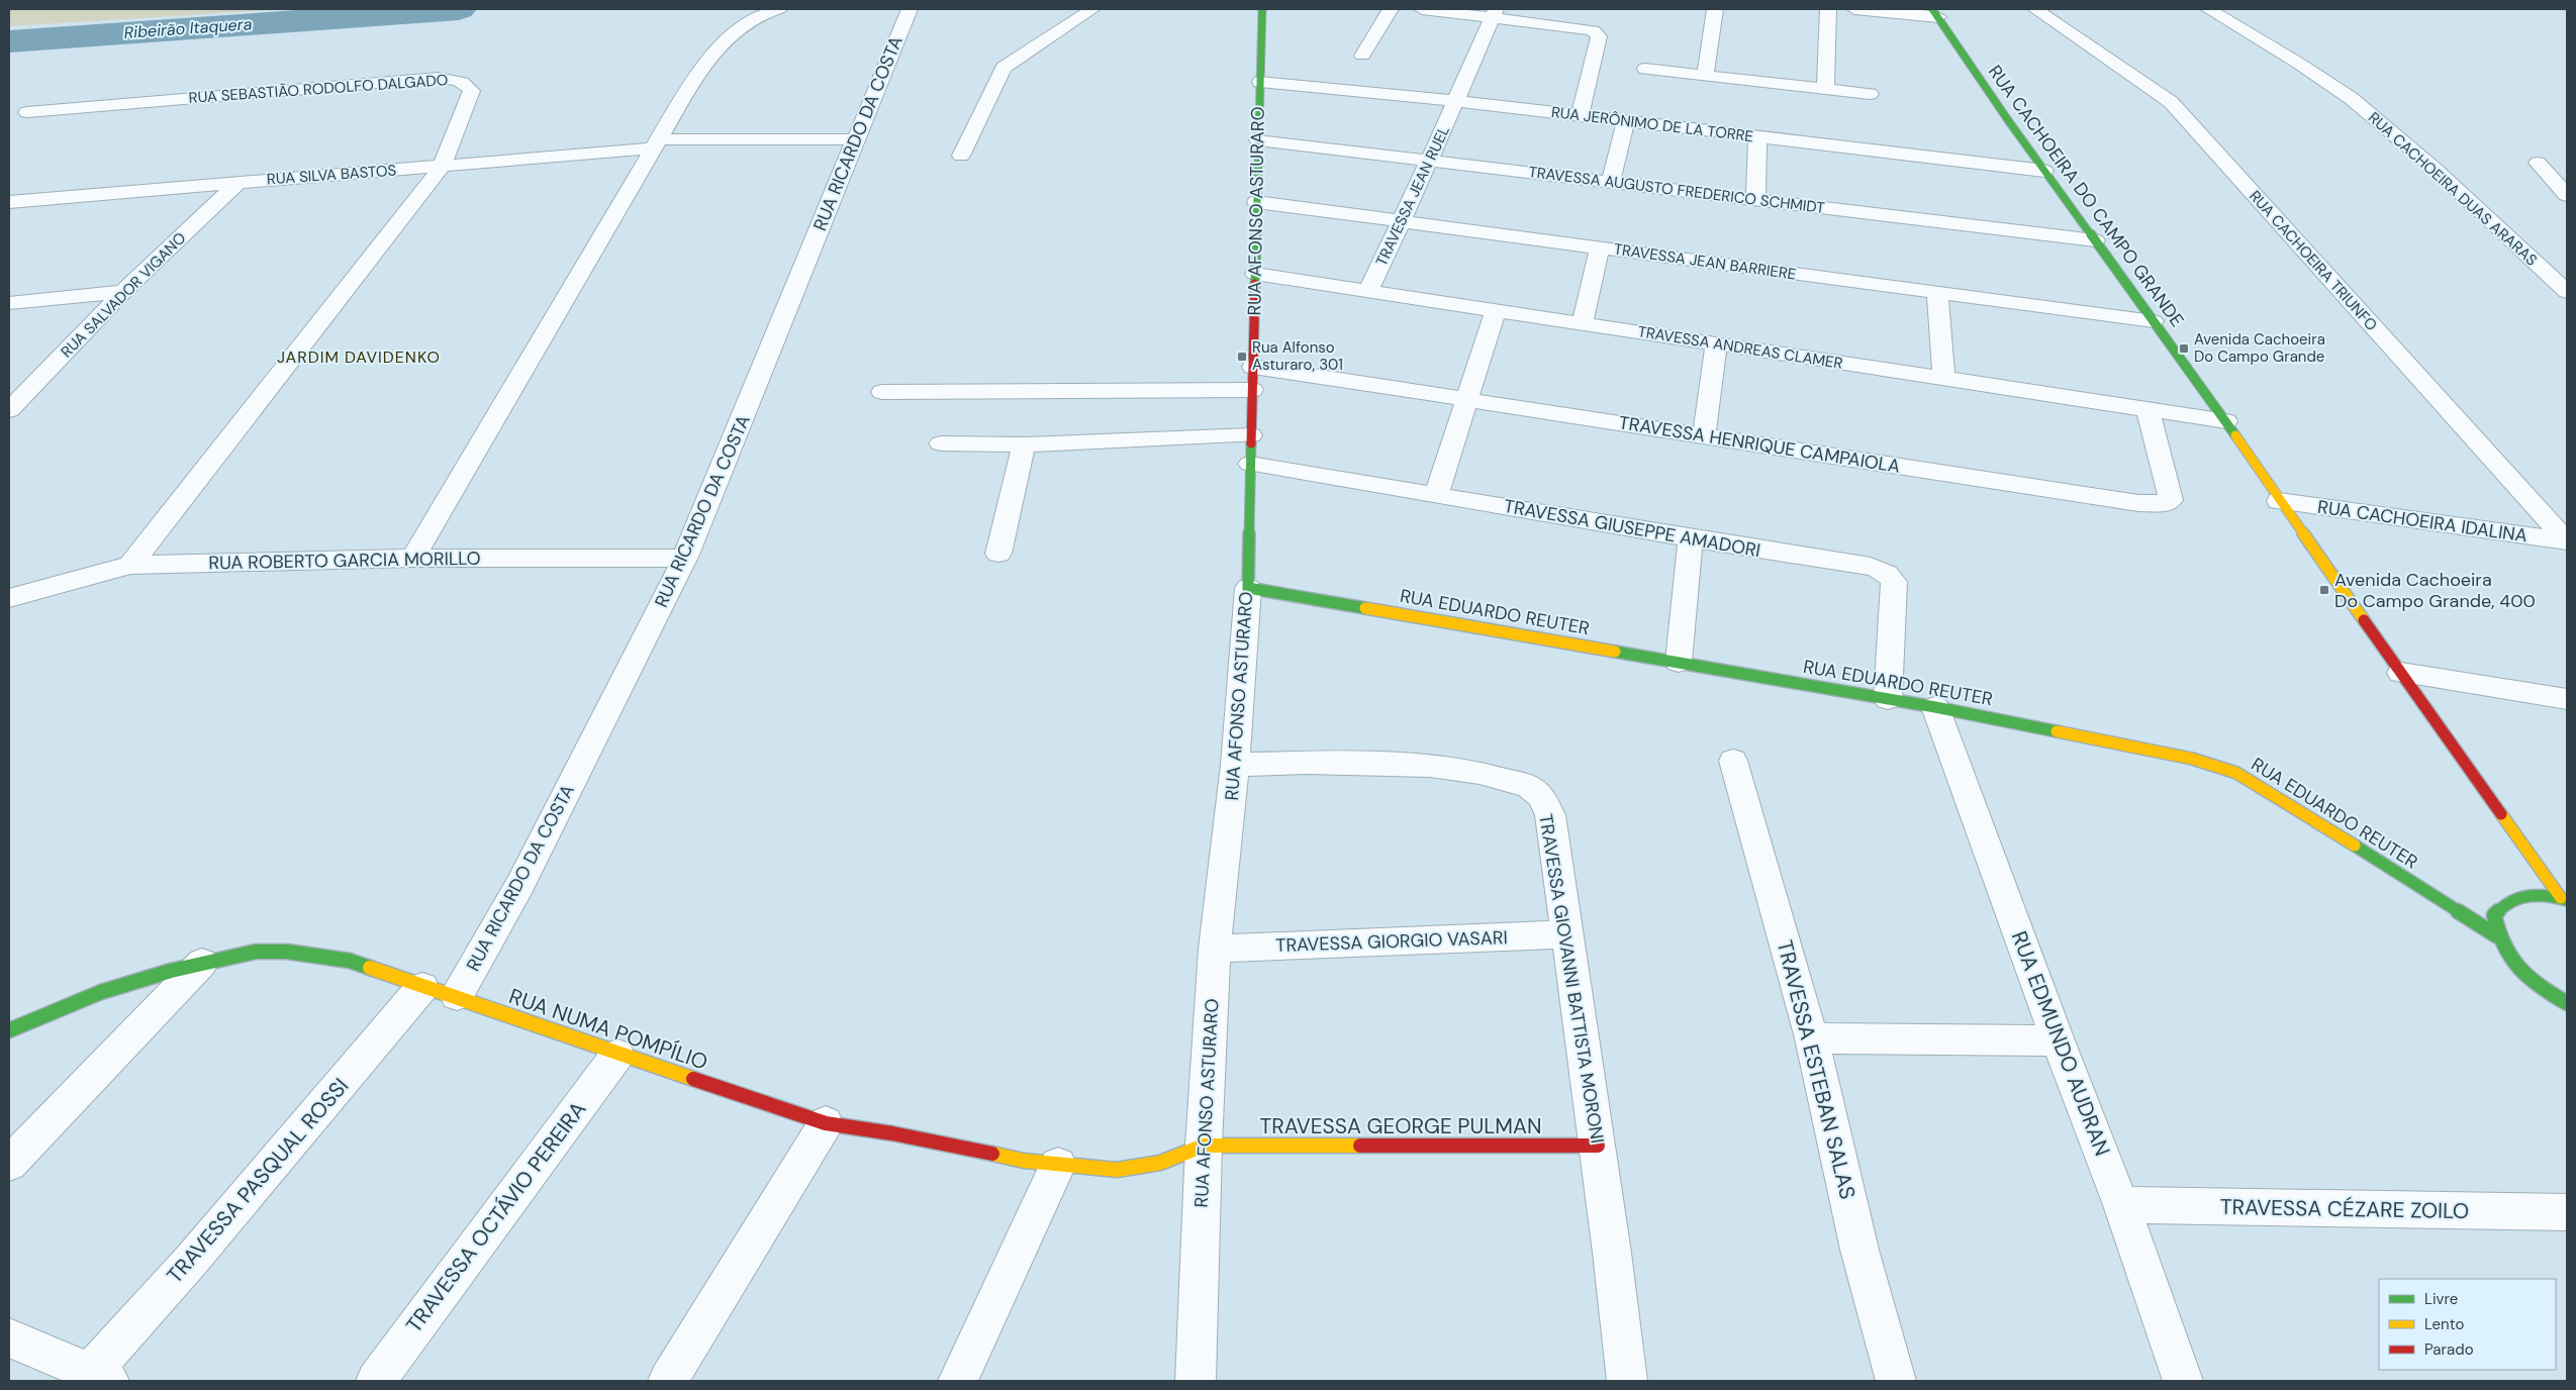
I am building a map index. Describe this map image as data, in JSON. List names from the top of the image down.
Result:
{
  "streets": {
    "street": [
      "RUA SEBASTIÃO RODOLFO DALGADO",
      "RUA JERÔNIMO DE LA TORRE",
      "RUA RICARDO DA COSTA",
      "RUA SILVA BASTOS",
      "RUA CACHOEIRA DUAS ARARAS",
      "TRAVESSA AUGUSTO FREDERICO SCHMIDT",
      "TRAVESSA JEAN RUEL",
      "RUA CACHOEIRA DO CAMPO GRANDE",
      "RUA AFONSO ASTURARO",
      "RUA CACHOEIRA TRIUNFO",
      "TRAVESSA JEAN BARRIERE",
      "RUA SALVADOR VIGANO",
      "TRAVESSA ANDREAS CLAMER",
      "TRAVESSA HENRIQUE CAMPAIOLA",
      "RUA CACHOEIRA IDALINA",
      "TRAVESSA GIUSEPPE AMADORI",
      "RUA ROBERTO GARCIA MORILLO",
      "RUA EDUARDO REUTER",
      "TRAVESSA GIORGIO VASARI",
      "TRAVESSA GIOVANNI BATTISTA MORONI",
      "RUA NUMA POMPÍLIO",
      "RUA EDMUNDO AUDRAN",
      "TRAVESSA ESTEBAN SALAS",
      "TRAVESSA GEORGE PULMAN",
      "TRAVESSA PASQUAL ROSSI",
      "TRAVESSA CÉZARE ZOILO",
      "TRAVESSA OCTÁVIO PEREIRA"
    ]
  },
  "crossings": [
    ["RUA SEBASTIÃO RODOLFO DALGADO", "RUA SILVA BASTOS"],
    ["RUA SEBASTIÃO RODOLFO DALGADO", "RUA ROBERTO GARCIA MORILLO"],
    ["RUA JERÔNIMO DE LA TORRE", "TRAVESSA JEAN RUEL"],
    ["RUA JERÔNIMO DE LA TORRE", "RUA CACHOEIRA DO CAMPO GRANDE"],
    ["RUA JERÔNIMO DE LA TORRE", "RUA AFONSO ASTURARO"],
    ["RUA RICARDO DA COSTA", "RUA SILVA BASTOS"],
    ["RUA RICARDO DA COSTA", "RUA ROBERTO GARCIA MORILLO"],
    ["RUA RICARDO DA COSTA", "RUA NUMA POMPÍLIO"],
    ["RUA SILVA BASTOS", "RUA SALVADOR VIGANO"],
    ["TRAVESSA AUGUSTO FREDERICO SCHMIDT", "TRAVESSA JEAN RUEL"],
    ["TRAVESSA AUGUSTO FREDERICO SCHMIDT", "RUA CACHOEIRA DO CAMPO GRANDE"],
    ["TRAVESSA AUGUSTO FREDERICO SCHMIDT", "RUA AFONSO ASTURARO"],
    ["TRAVESSA JEAN RUEL", "TRAVESSA JEAN BARRIERE"],
    ["TRAVESSA JEAN RUEL", "TRAVESSA ANDREAS CLAMER"],
    ["RUA CACHOEIRA DO CAMPO GRANDE", "TRAVESSA JEAN BARRIERE"],
    ["RUA CACHOEIRA DO CAMPO GRANDE", "TRAVESSA ANDREAS CLAMER"],
    ["RUA CACHOEIRA DO CAMPO GRANDE", "RUA CACHOEIRA IDALINA"],
    ["RUA CACHOEIRA DO CAMPO GRANDE", "RUA EDUARDO REUTER"],
    ["RUA AFONSO ASTURARO", "TRAVESSA JEAN BARRIERE"],
    ["RUA AFONSO ASTURARO", "TRAVESSA ANDREAS CLAMER"],
    ["RUA AFONSO ASTURARO", "TRAVESSA HENRIQUE CAMPAIOLA"],
    ["RUA AFONSO ASTURARO", "TRAVESSA GIUSEPPE AMADORI"],
    ["RUA AFONSO ASTURARO", "RUA EDUARDO REUTER"],
    ["RUA AFONSO ASTURARO", "TRAVESSA GIORGIO VASARI"],
    ["RUA AFONSO ASTURARO", "TRAVESSA GIOVANNI BATTISTA MORONI"],
    ["RUA AFONSO ASTURARO", "RUA NUMA POMPÍLIO"],
    ["RUA AFONSO ASTURARO", "TRAVESSA GEORGE PULMAN"],
    ["RUA CACHOEIRA TRIUNFO", "RUA CACHOEIRA IDALINA"],
    ["TRAVESSA ANDREAS CLAMER", "TRAVESSA HENRIQUE CAMPAIOLA"],
    ["TRAVESSA GIUSEPPE AMADORI", "RUA EDUARDO REUTER"],
    ["RUA EDUARDO REUTER", "RUA EDMUNDO AUDRAN"],
    ["TRAVESSA GIORGIO VASARI", "TRAVESSA GIOVANNI BATTISTA MORONI"],
    ["TRAVESSA GIOVANNI BATTISTA MORONI", "TRAVESSA GEORGE PULMAN"],
    ["RUA NUMA POMPÍLIO", "TRAVESSA GEORGE PULMAN"],
    ["RUA NUMA POMPÍLIO", "TRAVESSA PASQUAL ROSSI"],
    ["RUA NUMA POMPÍLIO", "TRAVESSA OCTÁVIO PEREIRA"],
    ["RUA EDMUNDO AUDRAN", "TRAVESSA CÉZARE ZOILO"]
  ],
  "districts": ["JARDIM DAVIDENKO"],
  "water": ["Ribeirão Itaquera"],
  "places": {
    "transit": ["Avenida Cachoeira Do Campo Grande", "Rua Alfonso Asturaro, 301", "Avenida Cachoeira Do Campo Grande, 400"]
  },
  "legend": ["Livre", "Lento", "Parado"]
}
